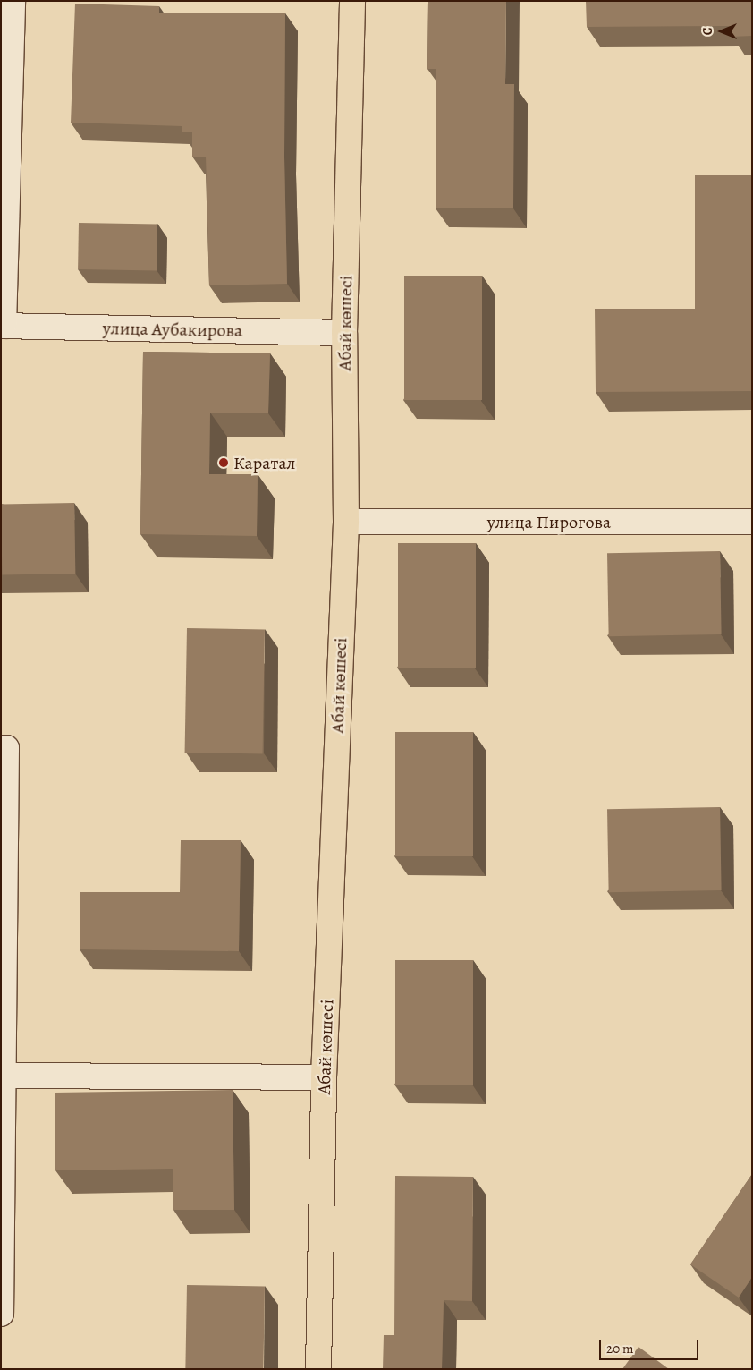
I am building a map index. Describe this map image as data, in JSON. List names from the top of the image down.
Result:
{
  "streets": {
    "main road": ["Абай көшесі"],
    "street": ["улица Аубакирова", "улица Пирогова"]
  },
  "crossings": [
    ["Абай көшесі", "улица Аубакирова"],
    ["Абай көшесі", "улица Пирогова"]
  ],
  "places": ["Каратал"],
  "scale_bar": "20 m",
  "north": "left"
}
